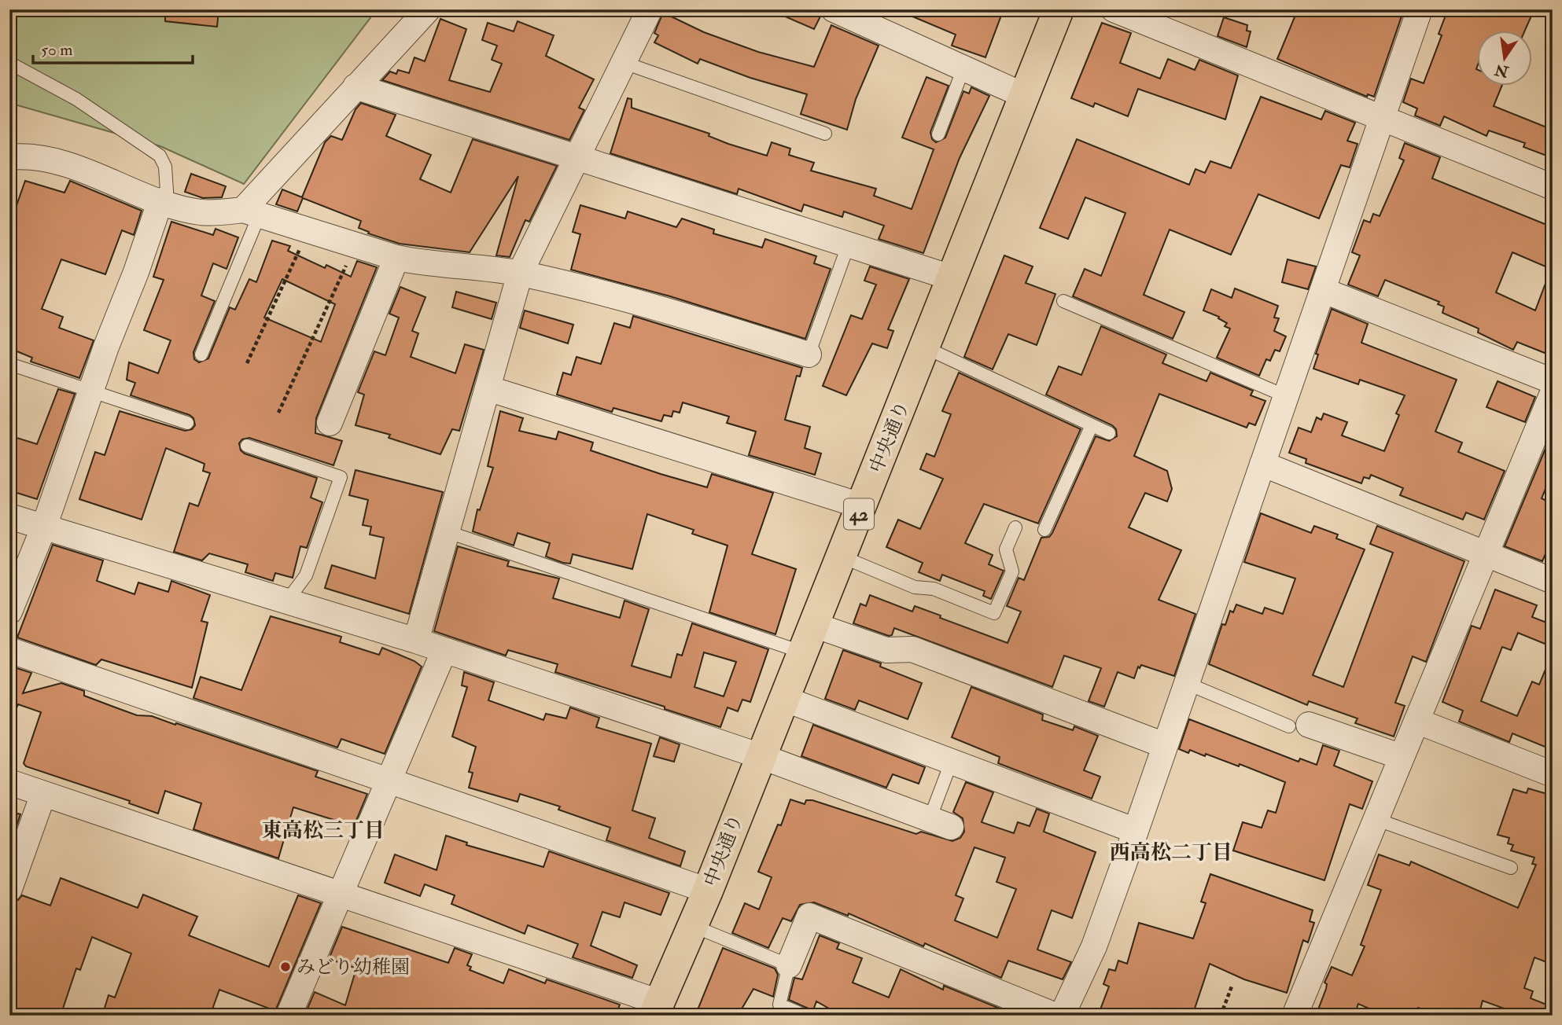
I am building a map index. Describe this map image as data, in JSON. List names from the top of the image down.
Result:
{
  "streets": {
    "highway": ["中央通り", "42"]
  },
  "districts": ["東高松三丁目", "西高松二丁目"],
  "places": ["みどり幼稚園"],
  "scale_bar": "50 m",
  "north": "bottom"
}
